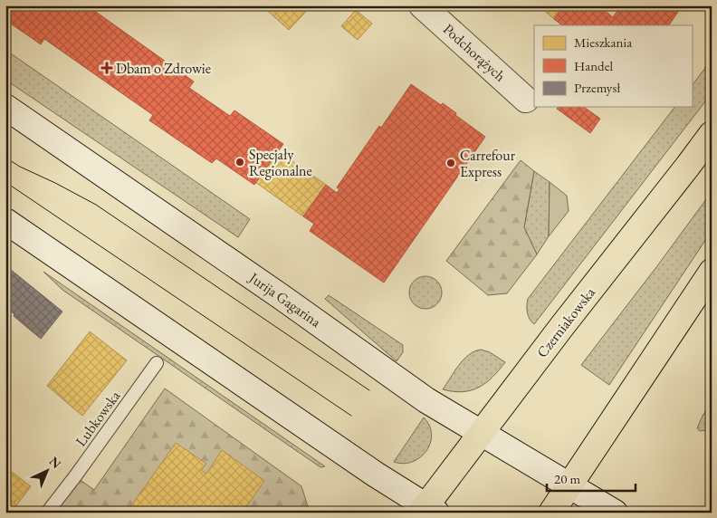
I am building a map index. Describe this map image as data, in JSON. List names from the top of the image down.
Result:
{
  "streets": {
    "main road": ["Podchorążych", "Jurija Gagarina", "Czerniakowska"],
    "lane": ["Lubkowska"]
  },
  "crossings": [
    ["Jurija Gagarina", "Czerniakowska"]
  ],
  "places": {
    "health": ["Dbam o Zdrowie"],
    "other": ["Specjały Regionalne", "Carrefour Express"]
  },
  "legend": ["Mieszkania", "Handel", "Przemysł"],
  "scale_bar": "20 m",
  "north": "top right"
}
